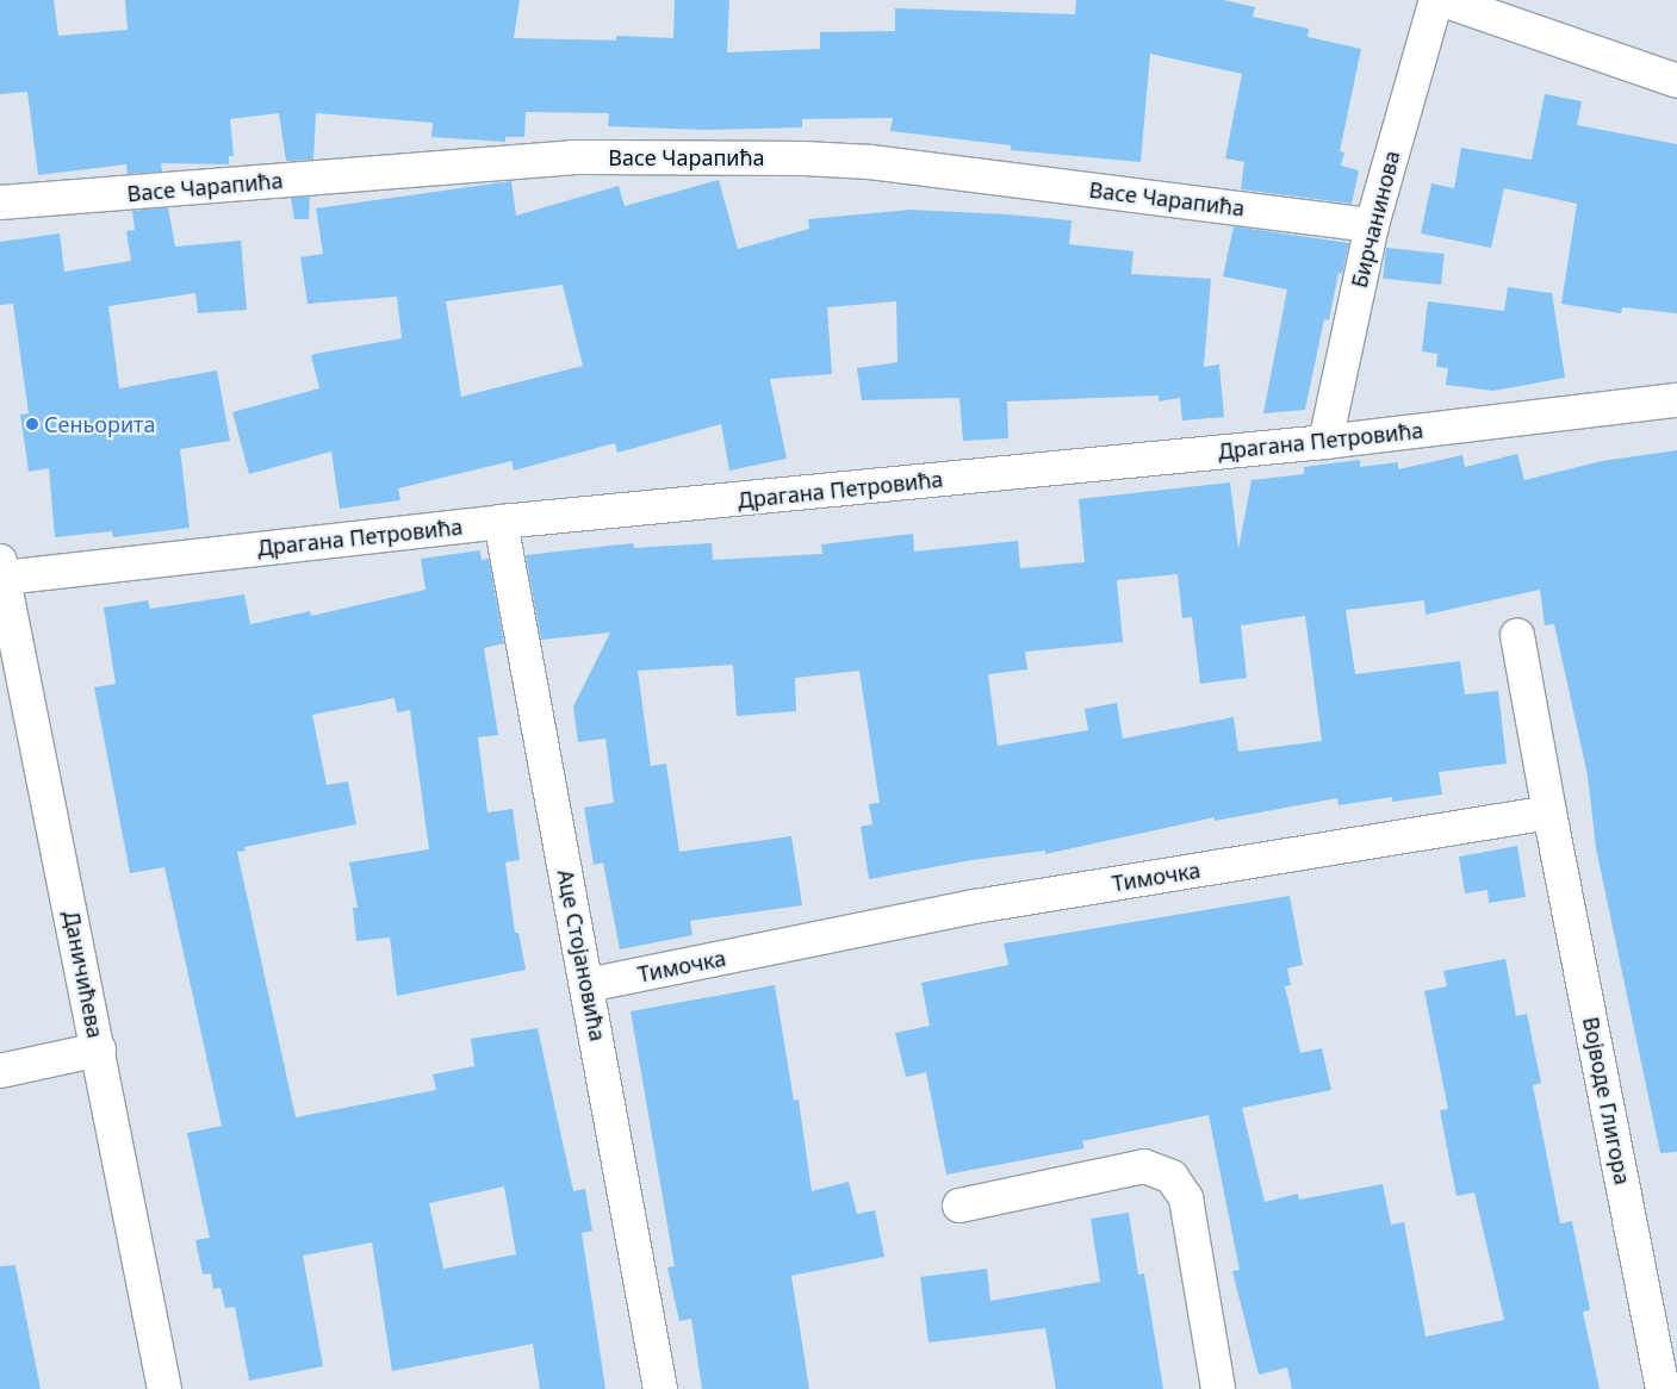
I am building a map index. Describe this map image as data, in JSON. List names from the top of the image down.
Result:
{
  "streets": {
    "street": [
      "Васе Чарапића",
      "Бирчанинова",
      "Драгана Петровића",
      "Тимочка",
      "Аце Стојановића",
      "Даничићева",
      "Војводе Глигора"
    ]
  },
  "crossings": [
    ["Васе Чарапића", "Бирчанинова"],
    ["Бирчанинова", "Драгана Петровића"],
    ["Драгана Петровића", "Аце Стојановића"],
    ["Драгана Петровића", "Даничићева"],
    ["Тимочка", "Аце Стојановића"],
    ["Тимочка", "Војводе Глигора"]
  ],
  "places": ["Сеньорита"]
}
